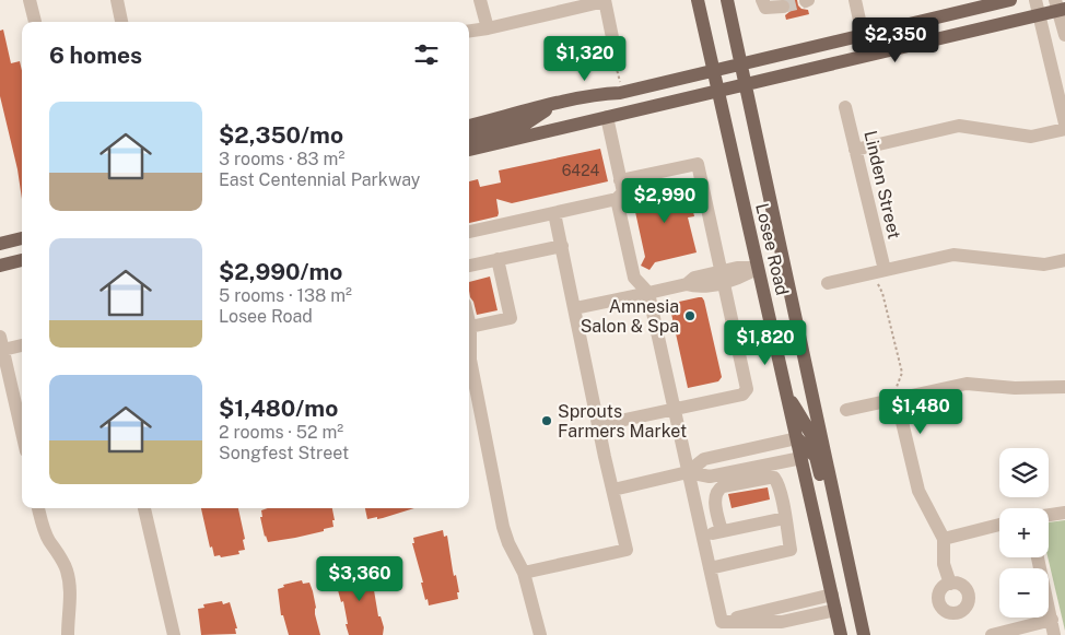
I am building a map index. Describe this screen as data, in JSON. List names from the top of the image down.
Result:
{
  "streets": {
    "main road": ["Losee Road"],
    "street": ["Linden Street"]
  },
  "places": ["Amnesia Salon & Spa", "Sprouts Farmers Market"],
  "house_numbers": ["6424"],
  "page": {
    "price": [
      "$2,350",
      "$1,320",
      "$2,990",
      "$1,820",
      "$1,480",
      "$3,360"
    ],
    "heading": "6 homes",
    "list": [
      {
        "name": "$2,350/mo",
        "note": "3 rooms · 83 m² · East Centennial Parkway"
      },
      {
        "name": "$2,990/mo",
        "note": "5 rooms · 138 m² · Losee Road"
      },
      {
        "name": "$1,480/mo",
        "note": "2 rooms · 52 m² · Songfest Street"
      }
    ],
    "map_buttons": ["+", "−"]
  }
}
